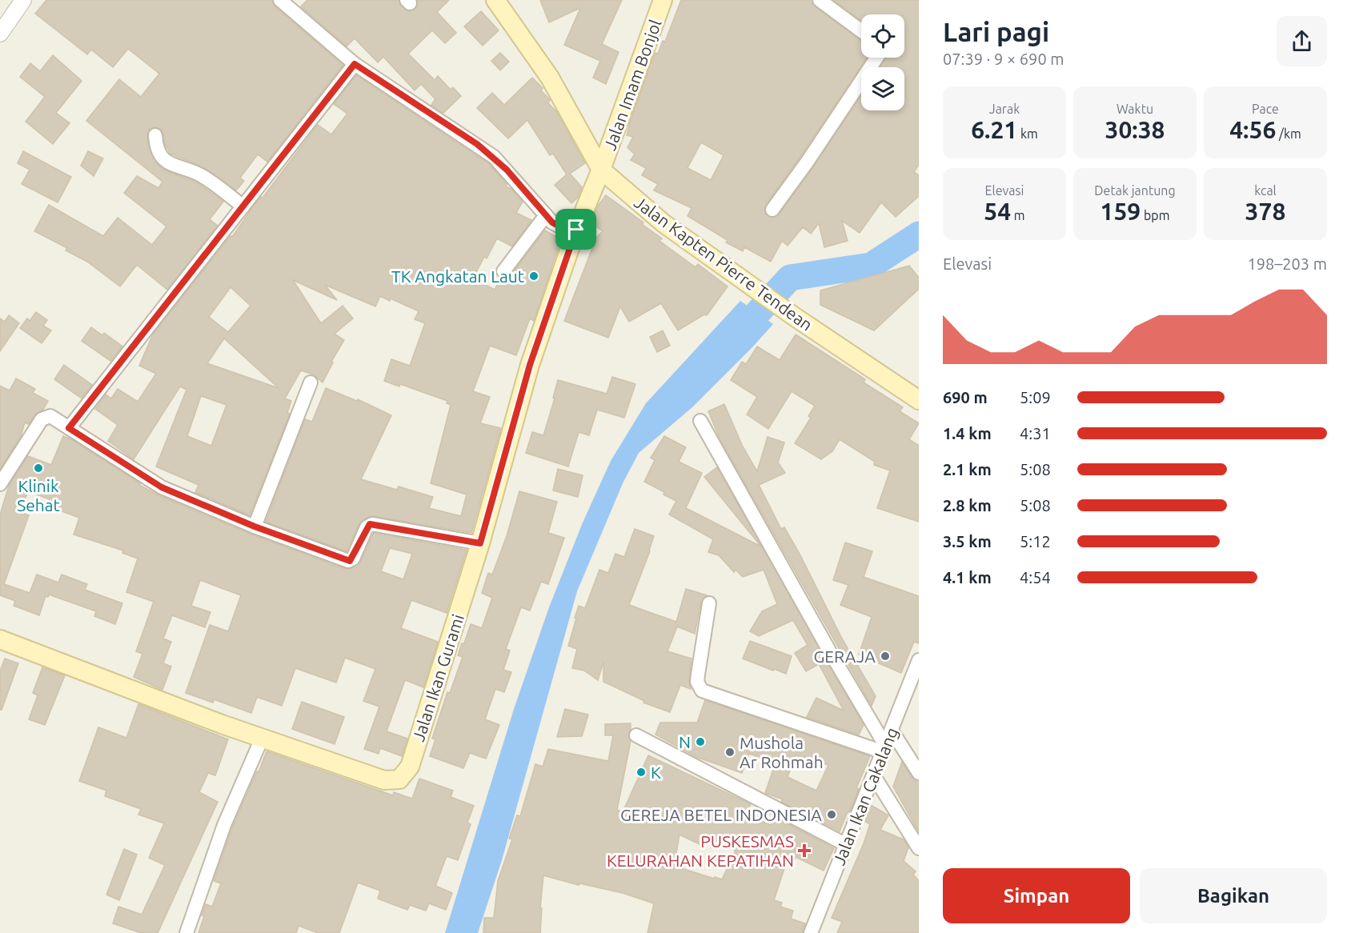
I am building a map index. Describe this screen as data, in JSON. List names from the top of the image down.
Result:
{
  "streets": {
    "main road": ["Jalan Imam Bonjol", "Jalan Kapten Pierre Tendean", "Jalan Ikan Gurami"],
    "street": ["Jalan Ikan Cakalang"]
  },
  "crossings": [
    ["Jalan Imam Bonjol", "Jalan Kapten Pierre Tendean"],
    ["Jalan Imam Bonjol", "Jalan Ikan Gurami"],
    ["Jalan Kapten Pierre Tendean", "Jalan Ikan Gurami"]
  ],
  "places": {
    "other": [
      "TK Angkatan Laut",
      "Klinik Sehat",
      "GERAJA",
      "N",
      "Mushola Ar Rohmah",
      "K",
      "GEREJA BETEL INDONESIA"
    ],
    "health": ["PUSKESMAS KELURAHAN KEPATIHAN"]
  },
  "page": {
    "heading": ["Lari pagi", "07:39 · 9 × 690 m"],
    "stats": [
      ["Jarak", "6.21 km"],
      ["Waktu", "30:38"],
      ["Pace", "4:56 /km"],
      ["Elevasi", "54 m"],
      ["Detak jantung", "159 bpm"],
      ["kcal", "378"]
    ],
    "chart": ["Elevasi", "198–203 m"],
    "list": [
      {
        "name": "690 m",
        "note": "5:09"
      },
      {
        "name": "1.4 km",
        "note": "4:31"
      },
      {
        "name": "2.1 km",
        "note": "5:08"
      },
      {
        "name": "2.8 km",
        "note": "5:08"
      },
      {
        "name": "3.5 km",
        "note": "5:12"
      },
      {
        "name": "4.1 km",
        "note": "4:54"
      }
    ],
    "buttons": ["Simpan", "Bagikan"]
  }
}
